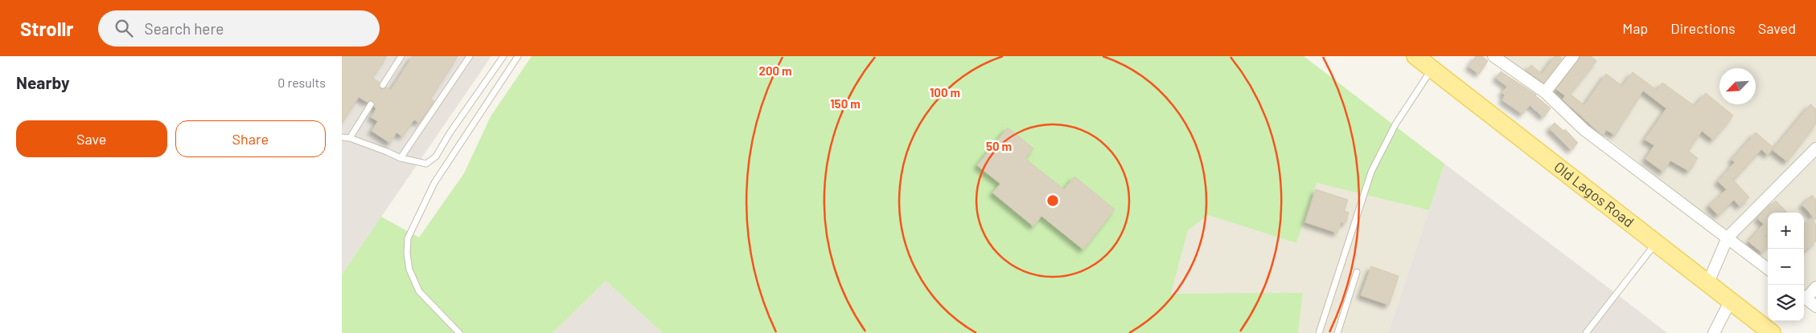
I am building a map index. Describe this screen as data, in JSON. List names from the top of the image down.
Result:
{
  "streets": {
    "main road": ["Old Lagos Road"]
  },
  "north": "bottom left",
  "page": {
    "header": "Strollr",
    "search": "Search here",
    "nav": ["Map", "Directions", "Saved"],
    "heading": ["Nearby", "0 results"],
    "buttons": ["Save", "Share"],
    "map_buttons": ["+", "−"]
  },
  "rings": [
    "200 m",
    "100 m",
    "150 m",
    "50 m"
  ]
}
